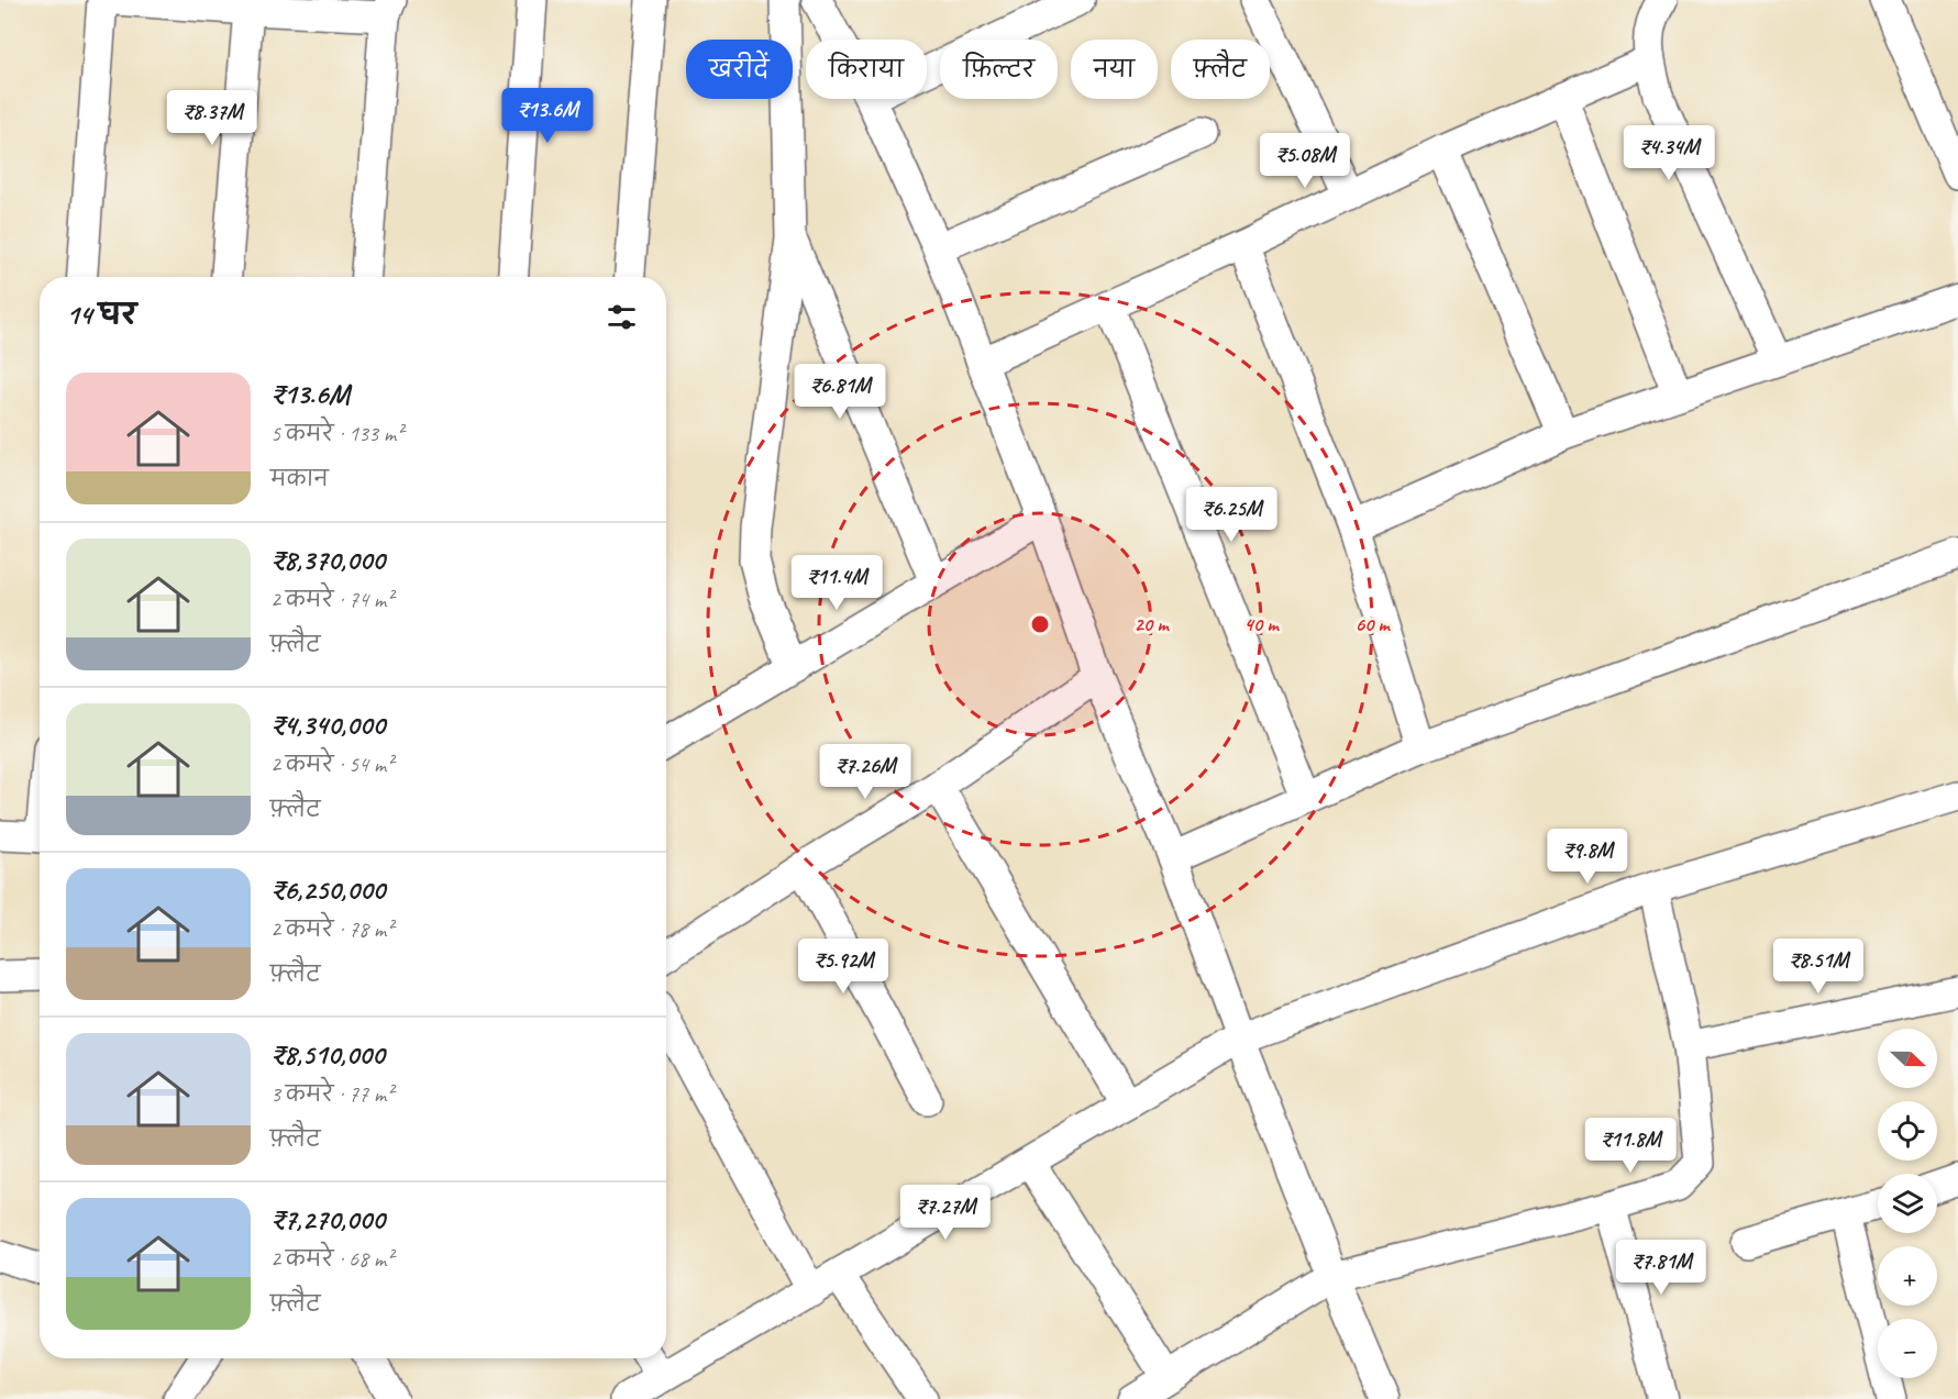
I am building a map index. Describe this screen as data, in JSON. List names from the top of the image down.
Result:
{
  "north": "right",
  "page": {
    "chip": [
      "खरीदें",
      "किराया",
      "फ़िल्टर",
      "नया",
      "फ़्लैट"
    ],
    "price": [
      "₹13.6M",
      "₹8.37M",
      "₹4.34M",
      "₹5.08M",
      "₹6.81M",
      "₹6.25M",
      "₹11.4M",
      "₹7.26M",
      "₹9.8M",
      "₹5.92M",
      "₹8.51M",
      "₹11.8M",
      "₹7.27M",
      "₹7.81M"
    ],
    "heading": "14 घर",
    "list": [
      {
        "name": "₹13.6M",
        "note": "5 कमरे · 133 m² · मकान"
      },
      {
        "name": "₹8,370,000",
        "note": "2 कमरे · 74 m² · फ़्लैट"
      },
      {
        "name": "₹4,340,000",
        "note": "2 कमरे · 54 m² · फ़्लैट"
      },
      {
        "name": "₹6,250,000",
        "note": "2 कमरे · 78 m² · फ़्लैट"
      },
      {
        "name": "₹8,510,000",
        "note": "3 कमरे · 77 m² · फ़्लैट"
      },
      {
        "name": "₹7,270,000",
        "note": "2 कमरे · 68 m² · फ़्लैट"
      }
    ],
    "map_buttons": ["+", "−"]
  },
  "rings": ["20 m", "40 m", "60 m"]
}
